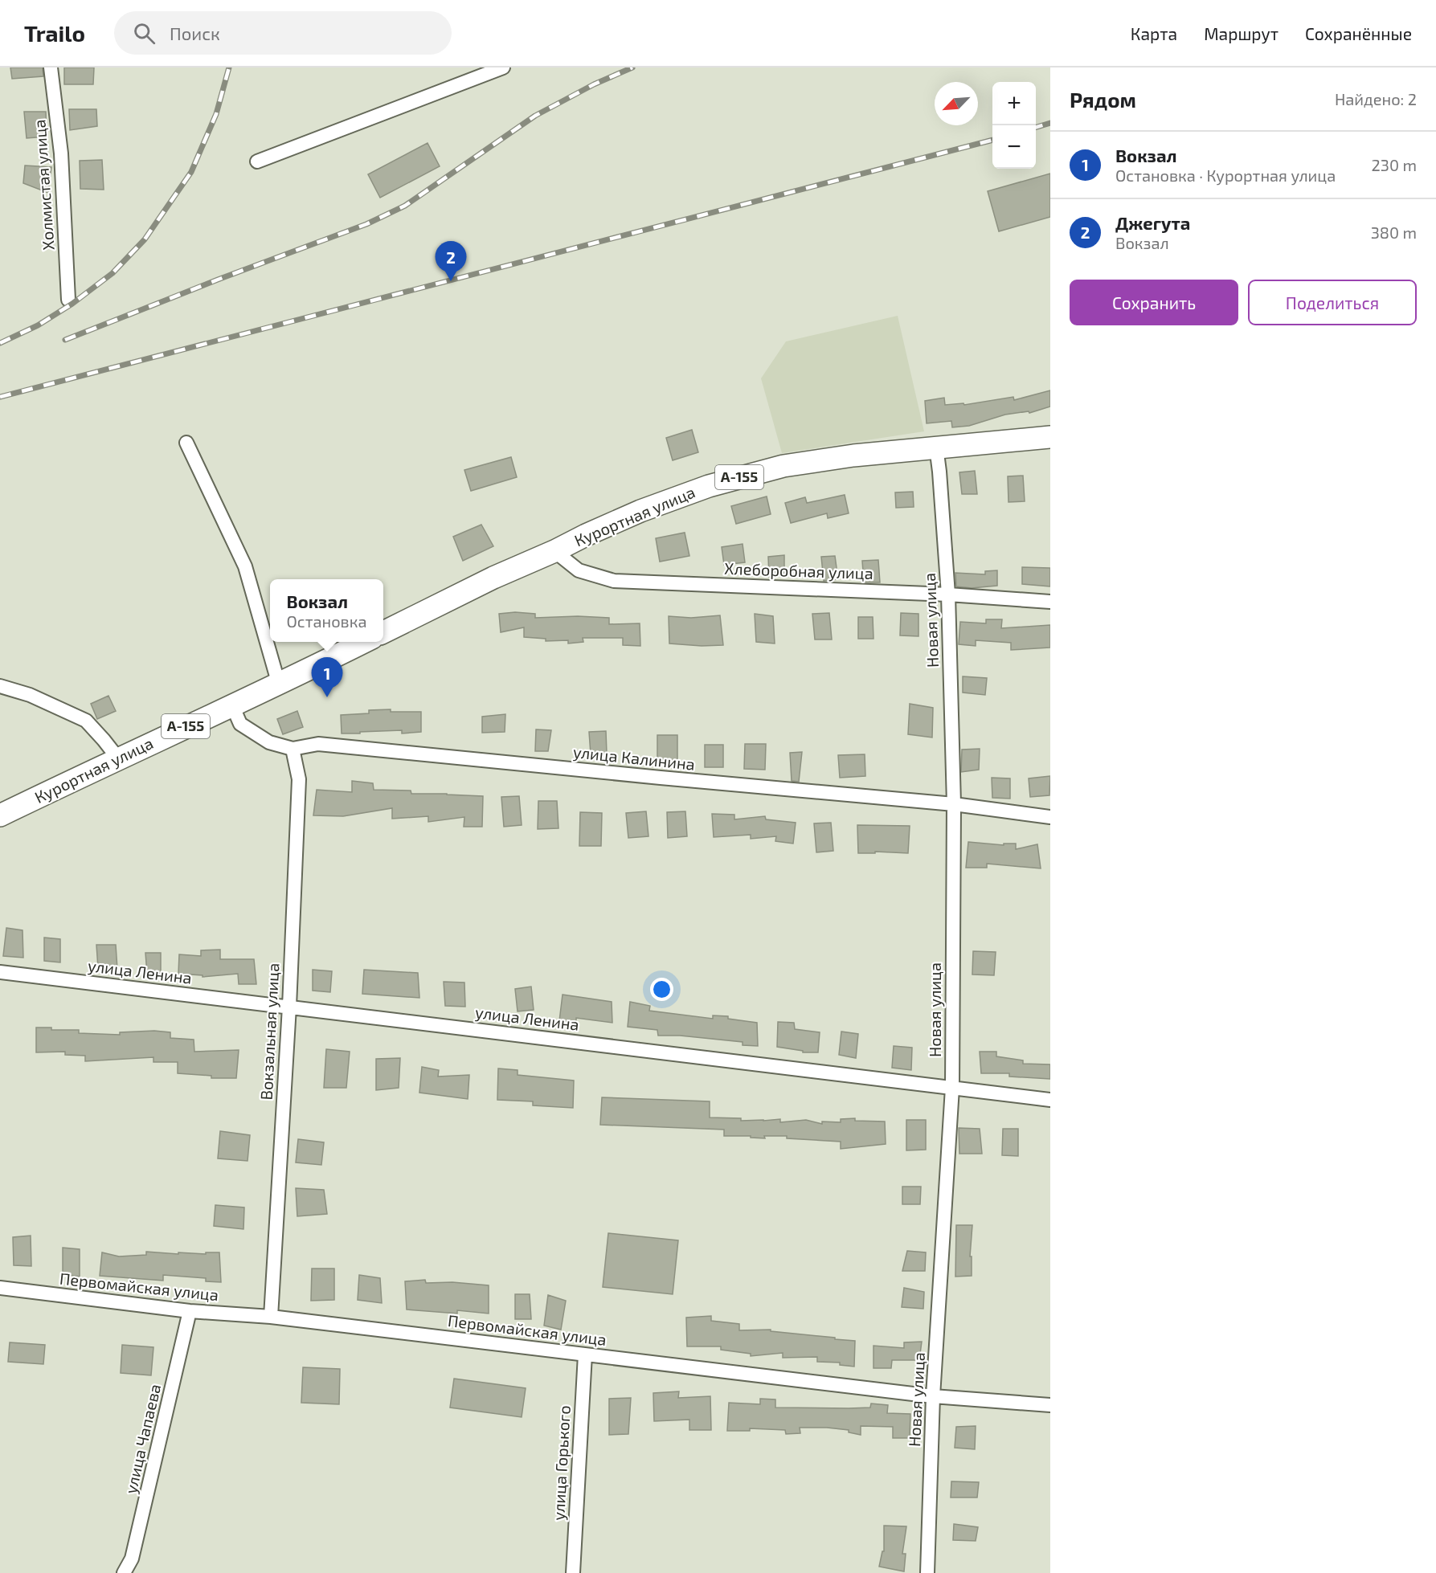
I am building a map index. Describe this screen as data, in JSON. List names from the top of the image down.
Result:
{
  "streets": {
    "main road": ["А-155", "Курортная улица"],
    "street": [
      "Холмистая улица",
      "Хлеборобная улица",
      "Новая улица",
      "улица Калинина",
      "улица Ленина",
      "Вокзальная улица",
      "Первомайская улица",
      "улица Чапаева",
      "улица Горького"
    ]
  },
  "crossings": [
    ["Курортная улица", "Хлеборобная улица"],
    ["Курортная улица", "Новая улица"],
    ["Курортная улица", "улица Калинина"],
    ["Хлеборобная улица", "Новая улица"],
    ["Новая улица", "улица Калинина"],
    ["Новая улица", "улица Ленина"],
    ["Новая улица", "Первомайская улица"],
    ["улица Калинина", "Вокзальная улица"],
    ["улица Ленина", "Вокзальная улица"],
    ["Вокзальная улица", "Первомайская улица"],
    ["Первомайская улица", "улица Чапаева"],
    ["Первомайская улица", "улица Горького"]
  ],
  "north": "bottom left",
  "page": {
    "header": "Trailo",
    "search": "Поиск",
    "nav": ["Карта", "Маршрут", "Сохранённые"],
    "heading": ["Рядом", "Найдено: 2"],
    "map_buttons": ["+", "−"],
    "list": [
      {
        "mark": "1",
        "name": "Вокзал",
        "note": "Остановка · Курортная улица",
        "value": "230 m"
      },
      {
        "mark": "2",
        "name": "Джегута",
        "note": "Вокзал",
        "value": "380 m"
      }
    ],
    "pins": ["2", "1"],
    "buttons": ["Сохранить", "Поделиться"],
    "popup": ["Вокзал", "Остановка"]
  }
}
